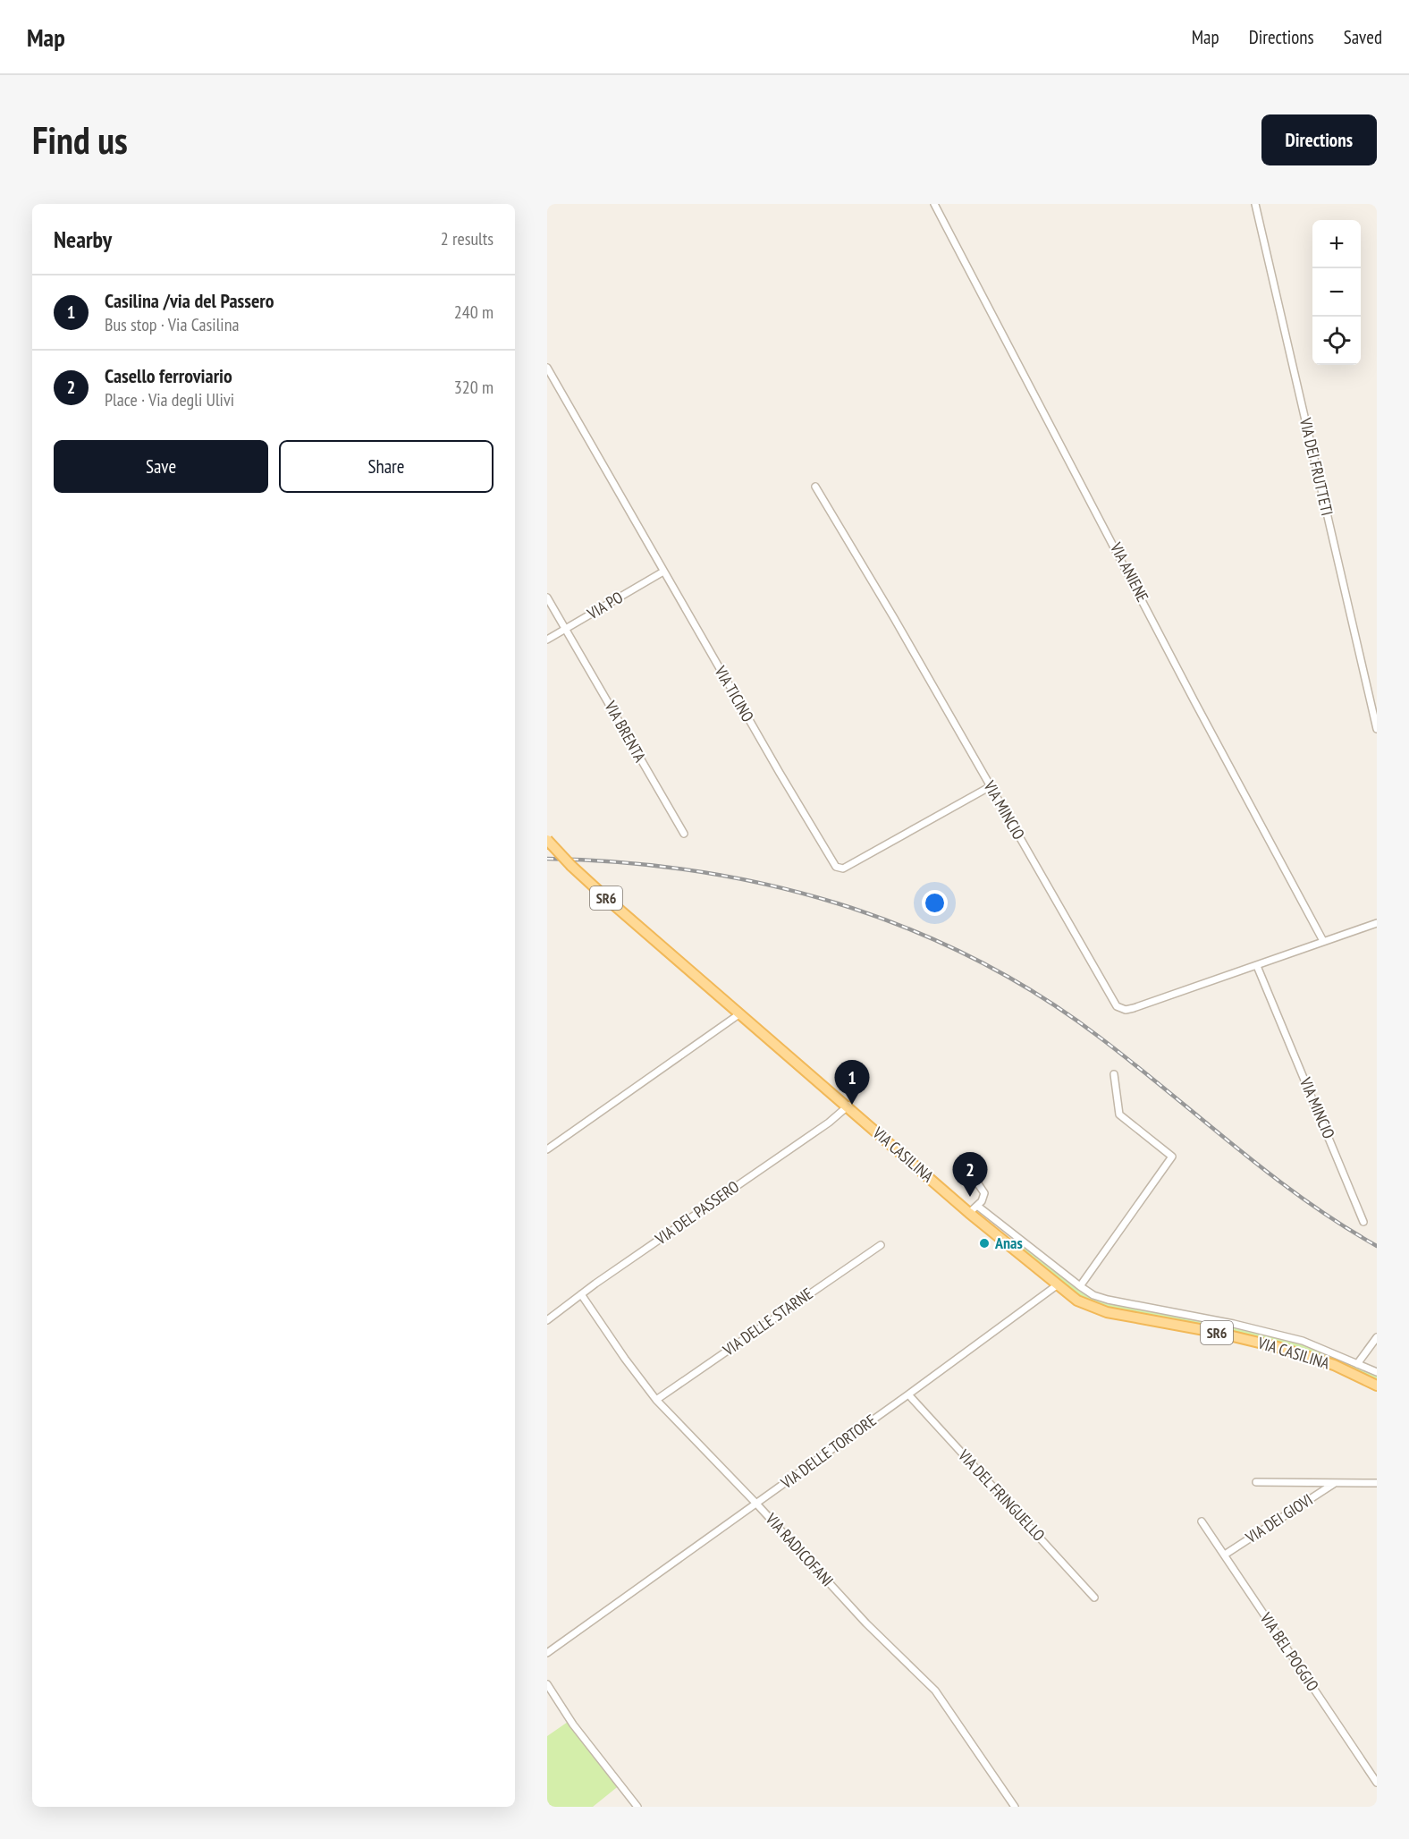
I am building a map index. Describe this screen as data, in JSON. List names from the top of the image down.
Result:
{
  "streets": {
    "main road": ["SR6", "VIA CASILINA"],
    "street": [
      "VIA DEI FRUTTETI",
      "VIA ANIENE",
      "VIA PO",
      "VIA TICINO",
      "VIA BRENTA",
      "VIA MINCIO",
      "VIA DEL PASSERO",
      "VIA DELLE STARNE",
      "VIA DELLE TORTORE",
      "VIA DEL FRINGUELLO",
      "VIA DEI GIOVI",
      "VIA RADICOFANI",
      "VIA BEL POGGIO"
    ]
  },
  "crossings": [
    ["VIA ANIENE", "VIA MINCIO"],
    ["VIA PO", "VIA TICINO"],
    ["VIA PO", "VIA BRENTA"],
    ["VIA TICINO", "VIA MINCIO"],
    ["VIA CASILINA", "VIA DEL PASSERO"],
    ["VIA CASILINA", "VIA DELLE TORTORE"],
    ["VIA DEL PASSERO", "VIA RADICOFANI"],
    ["VIA DELLE STARNE", "VIA RADICOFANI"],
    ["VIA DELLE TORTORE", "VIA DEL FRINGUELLO"],
    ["VIA DELLE TORTORE", "VIA RADICOFANI"],
    ["VIA DEI GIOVI", "VIA BEL POGGIO"]
  ],
  "places": ["Anas"],
  "page": {
    "header": "Map",
    "nav": ["Map", "Directions", "Saved"],
    "buttons": [
      "Directions",
      ["Save", "Share"]
    ],
    "title": "Find us",
    "heading": ["Nearby", "2 results"],
    "map_buttons": ["+", "−"],
    "list": [
      {
        "mark": "1",
        "name": "Casilina /via del Passero",
        "note": "Bus stop · Via Casilina",
        "value": "240 m"
      },
      {
        "mark": "2",
        "name": "Casello ferroviario",
        "note": "Place · Via degli Ulivi",
        "value": "320 m"
      }
    ],
    "pins": ["1", "2"]
  }
}
